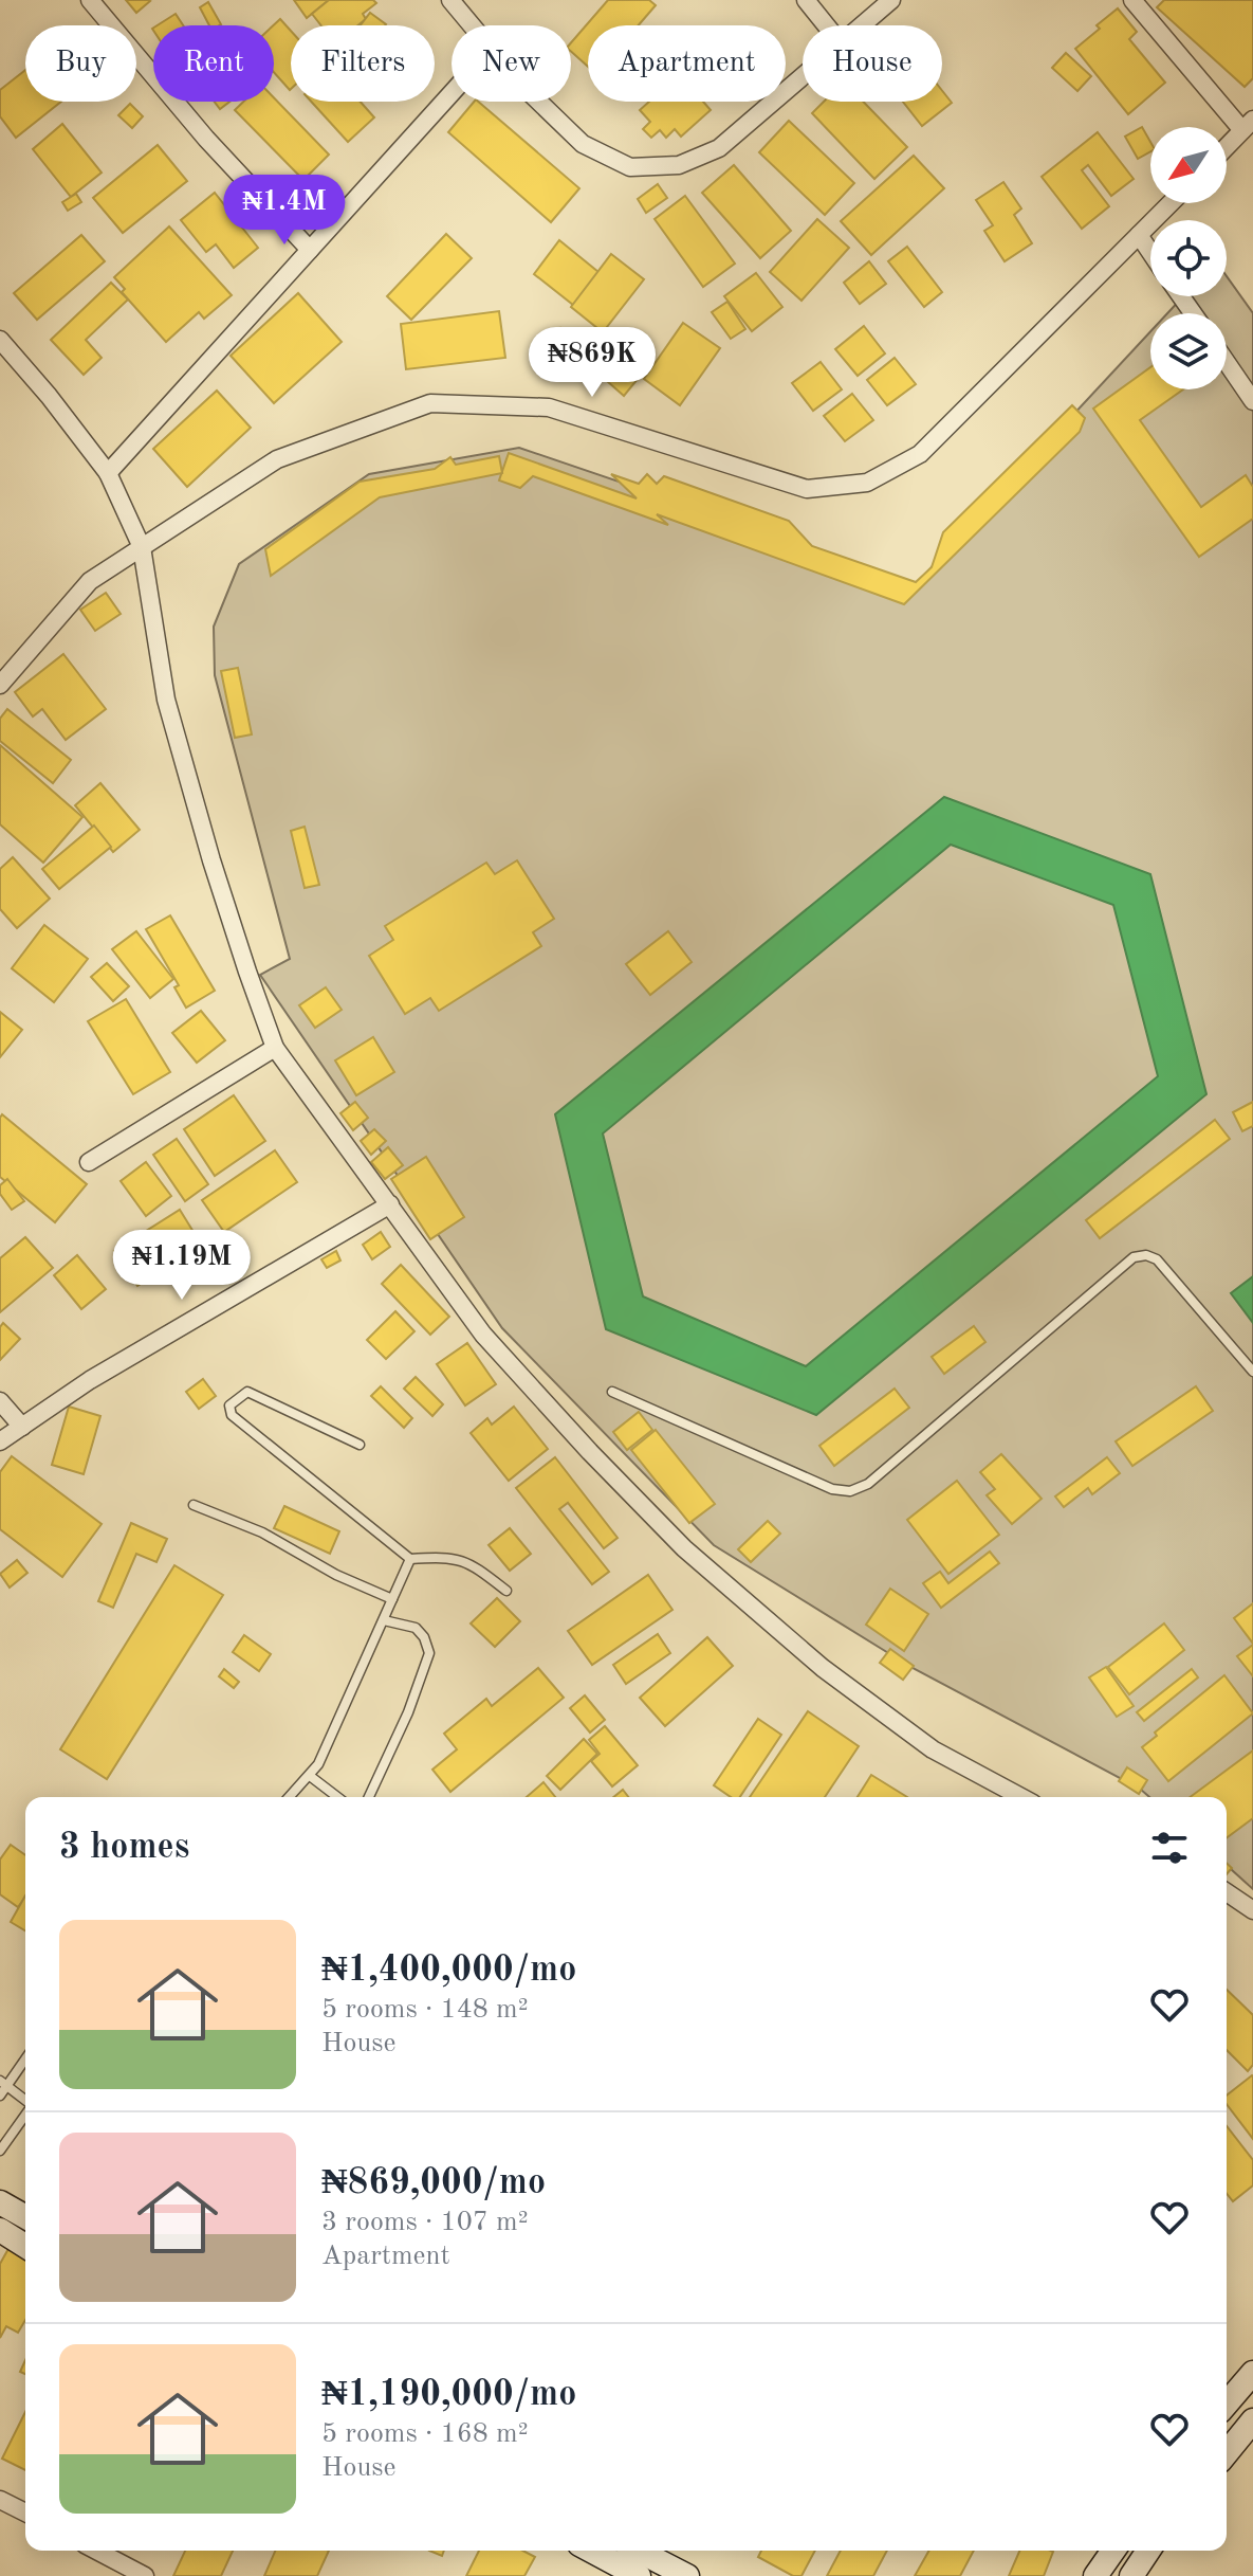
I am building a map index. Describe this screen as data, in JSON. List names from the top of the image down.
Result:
{
  "north": "bottom left",
  "page": {
    "chip": [
      "Buy",
      "Rent",
      "Filters",
      "New",
      "Apartment",
      "House"
    ],
    "price": ["₦1.4M", "₦869K", "₦1.19M"],
    "heading": "3 homes",
    "list": [
      {
        "name": "₦1,400,000/mo",
        "note": "5 rooms · 148 m² · House"
      },
      {
        "name": "₦869,000/mo",
        "note": "3 rooms · 107 m² · Apartment"
      },
      {
        "name": "₦1,190,000/mo",
        "note": "5 rooms · 168 m² · House"
      }
    ]
  }
}
